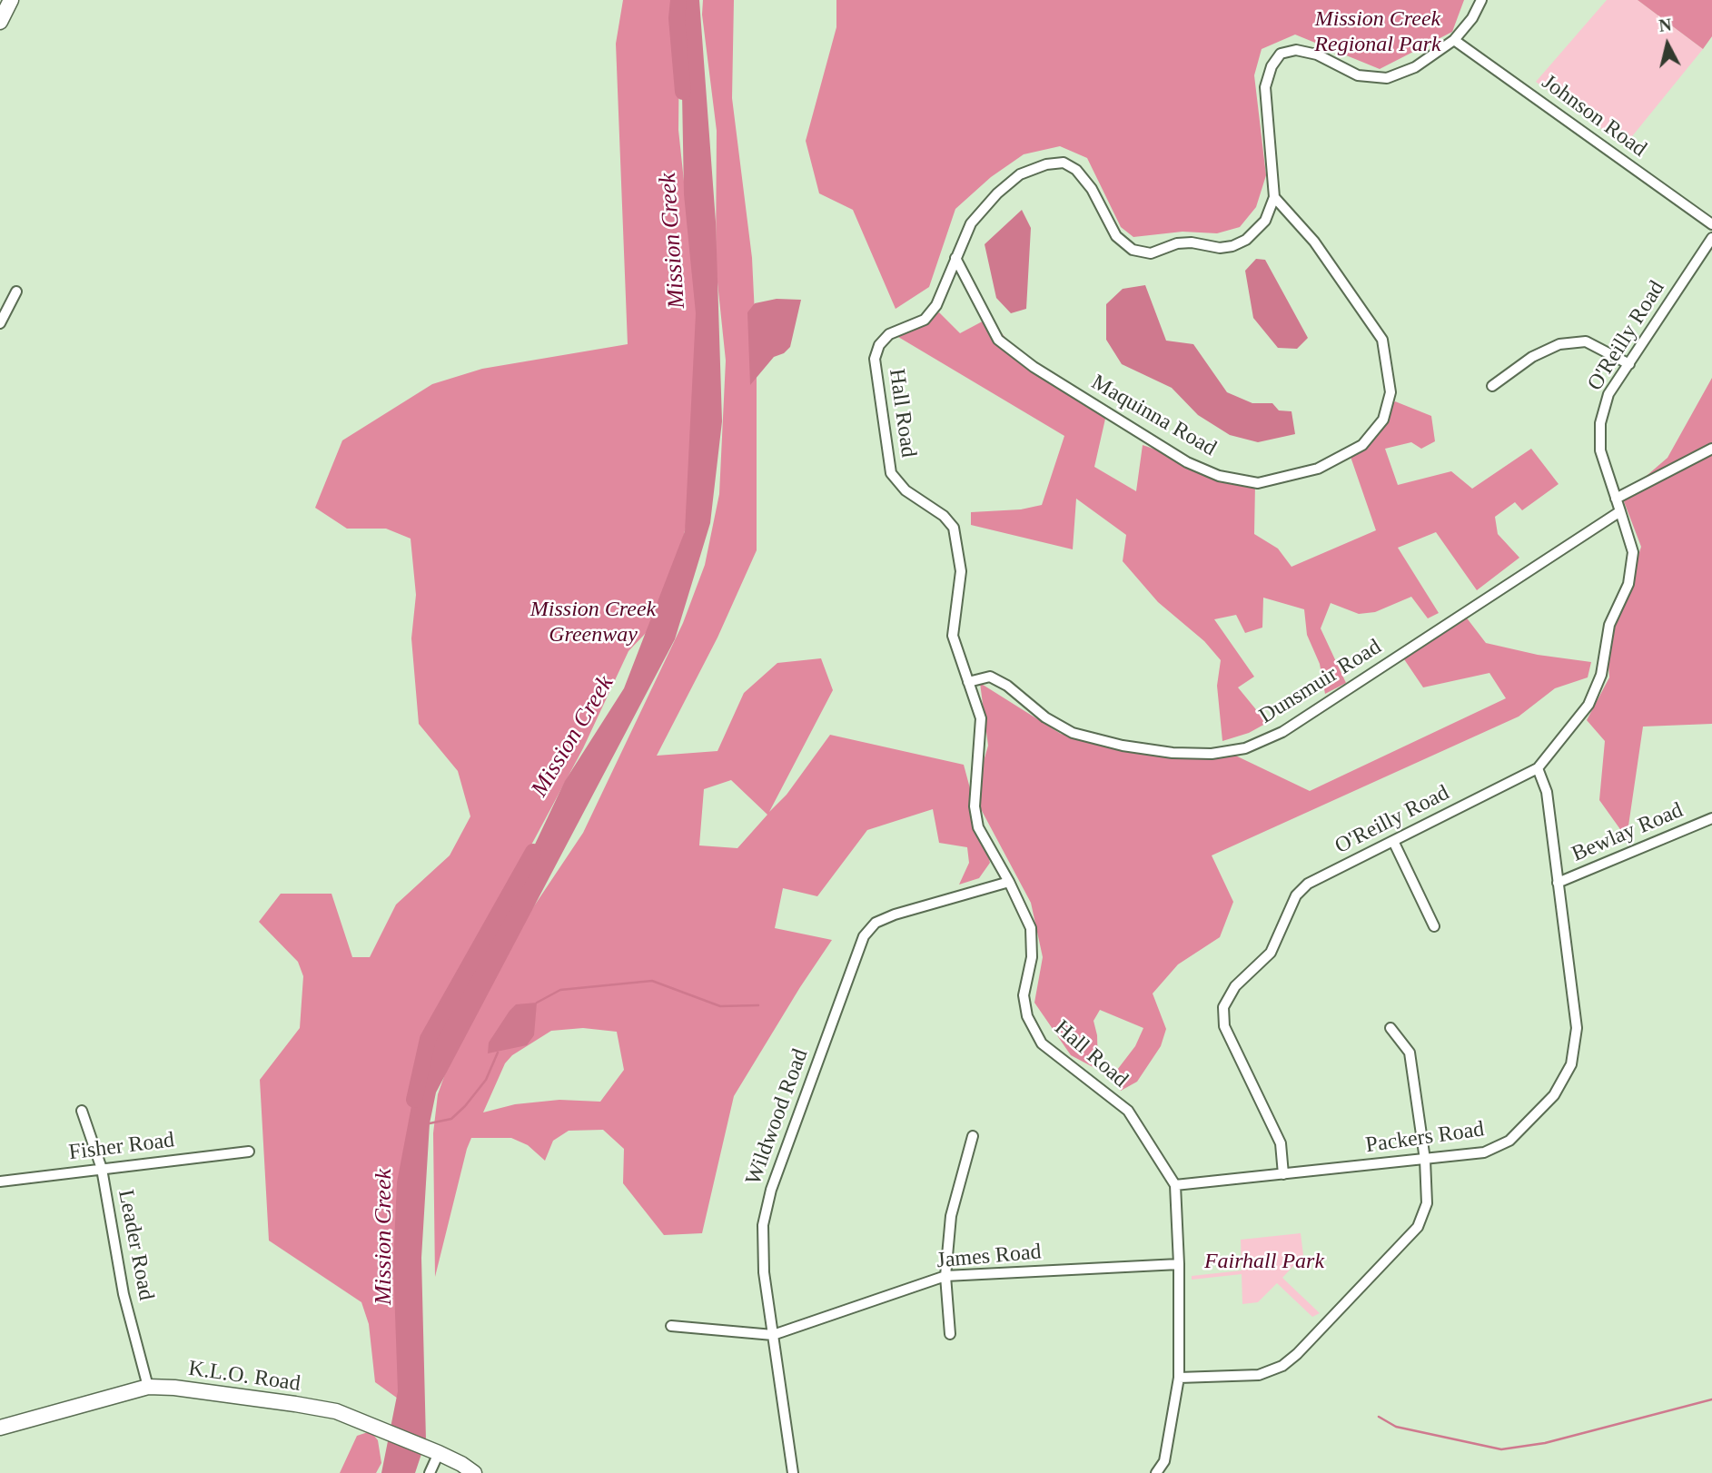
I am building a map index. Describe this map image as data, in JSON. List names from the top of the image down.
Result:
{
  "streets": {
    "main road": ["K.L.O. Road"],
    "street": [
      "Johnson Road",
      "O'Reilly Road",
      "Hall Road",
      "Maquinna Road",
      "Dunsmuir Road",
      "Bewlay Road",
      "Wildwood Road",
      "Packers Road",
      "Fisher Road",
      "Leader Road",
      "James Road"
    ]
  },
  "crossings": [
    ["O'Reilly Road", "Dunsmuir Road"],
    ["O'Reilly Road", "Packers Road"],
    ["Hall Road", "Maquinna Road"],
    ["Hall Road", "Dunsmuir Road"],
    ["Hall Road", "Wildwood Road"],
    ["Hall Road", "Packers Road"],
    ["Hall Road", "James Road"],
    ["Bewlay Road", "Packers Road"],
    ["Wildwood Road", "James Road"],
    ["Fisher Road", "Leader Road"],
    ["Leader Road", "K.L.O. Road"]
  ],
  "water": ["Mission Creek"],
  "parks": ["Mission Creek Regional Park", "Mission Creek Greenway", "Fairhall Park"],
  "north": "top"
}
